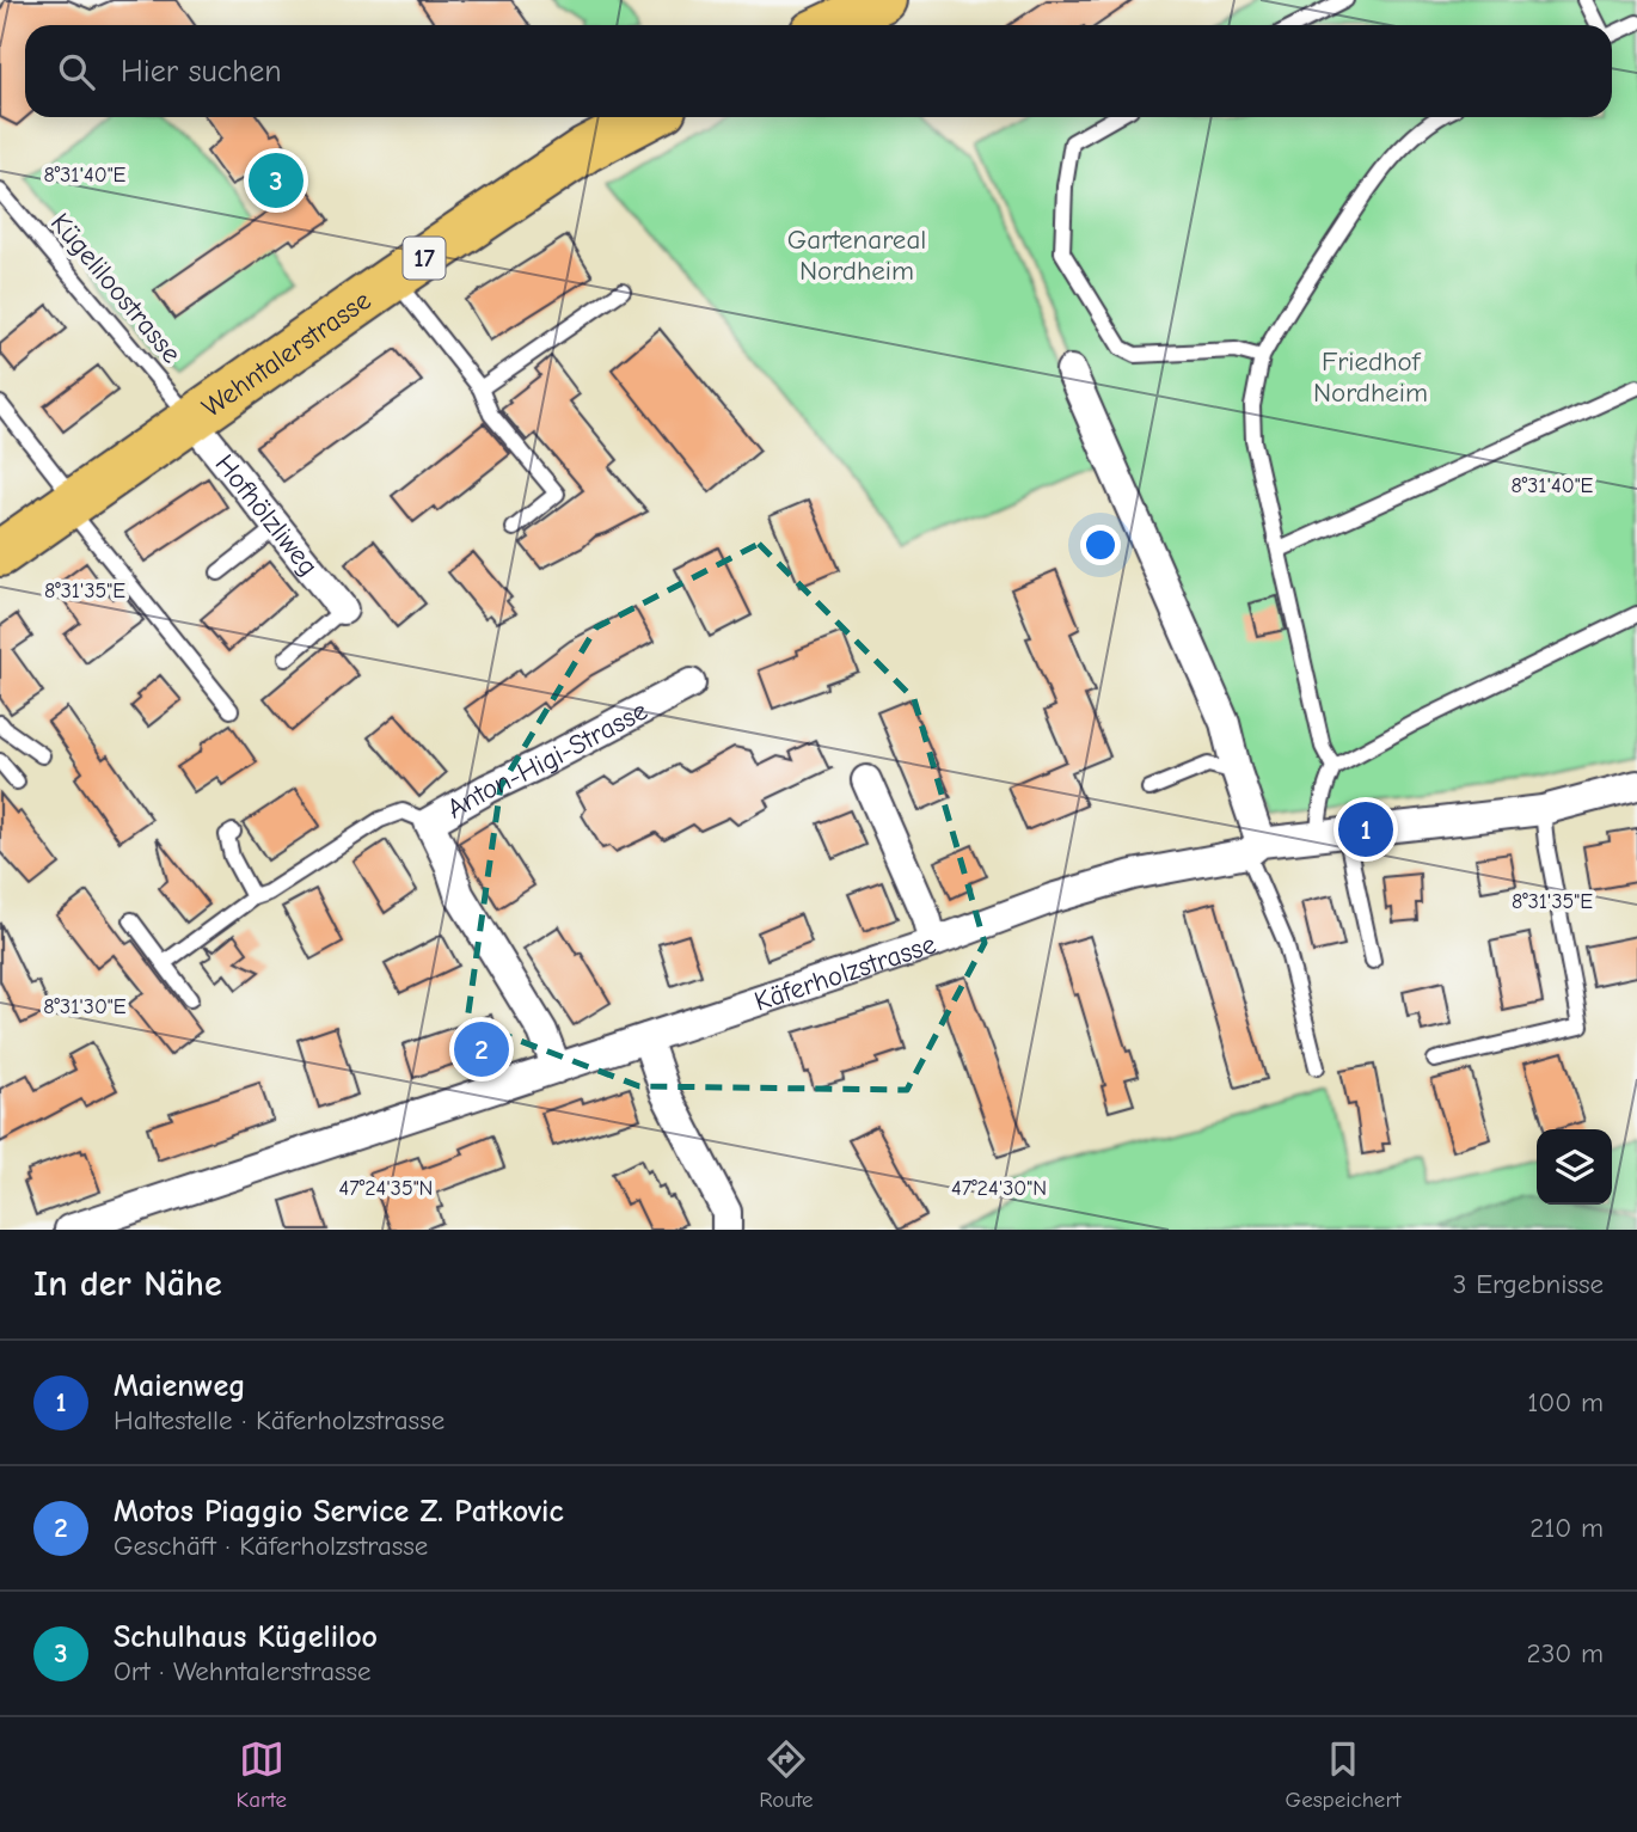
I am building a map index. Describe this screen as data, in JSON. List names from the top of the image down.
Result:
{
  "streets": {
    "main road": ["17", "Wehntalerstrasse"],
    "street": ["Hofhölzliweg", "Anton-Higi-Strasse", "Käferholzstrasse"],
    "lane": ["Kügeliloostrasse"]
  },
  "crossings": [
    ["Kügeliloostrasse", "Wehntalerstrasse"],
    ["Kügeliloostrasse", "Hofhölzliweg"],
    ["Wehntalerstrasse", "Hofhölzliweg"],
    ["Anton-Higi-Strasse", "Käferholzstrasse"]
  ],
  "parks": ["Gartenareal Nordheim", "Friedhof Nordheim"],
  "page": {
    "search": "Hier suchen",
    "pins": ["3", "1", "2"],
    "heading": ["In der Nähe", "3 Ergebnisse"],
    "list": [
      {
        "mark": "1",
        "name": "Maienweg",
        "note": "Haltestelle · Käferholzstrasse",
        "value": "100 m"
      },
      {
        "mark": "2",
        "name": "Motos Piaggio Service Z. Patkovic",
        "note": "Geschäft · Käferholzstrasse",
        "value": "210 m"
      },
      {
        "mark": "3",
        "name": "Schulhaus Kügeliloo",
        "note": "Ort · Wehntalerstrasse",
        "value": "230 m"
      }
    ],
    "nav": ["Karte", "Route", "Gespeichert"]
  },
  "coordinates": [
    "8°31'40\"E",
    "8°31'35\"E",
    "8°31'30\"E",
    "47°24'35\"N",
    "47°24'30\"N"
  ]
}
